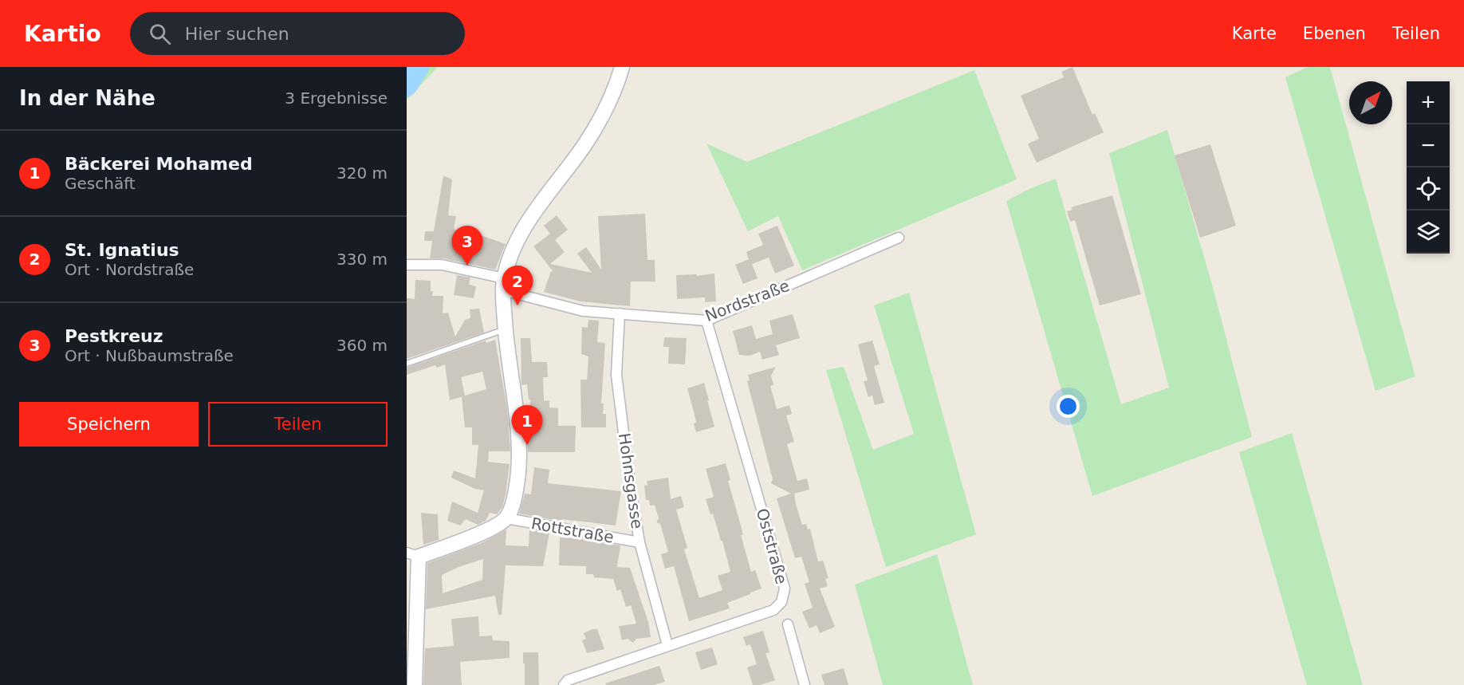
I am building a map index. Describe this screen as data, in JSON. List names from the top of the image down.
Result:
{
  "streets": {
    "street": [
      "Nordstraße",
      "Hohnsgasse",
      "Rottstraße",
      "Oststraße"
    ]
  },
  "crossings": [
    ["Nordstraße", "Hohnsgasse"],
    ["Nordstraße", "Oststraße"],
    ["Hohnsgasse", "Rottstraße"],
    ["Hohnsgasse", "Oststraße"]
  ],
  "north": "top right",
  "page": {
    "header": "Kartio",
    "search": "Hier suchen",
    "nav": ["Karte", "Ebenen", "Teilen"],
    "heading": ["In der Nähe", "3 Ergebnisse"],
    "map_buttons": ["+", "−"],
    "list": [
      {
        "mark": "1",
        "name": "Bäckerei Mohamed",
        "note": "Geschäft",
        "value": "320 m"
      },
      {
        "mark": "2",
        "name": "St. Ignatius",
        "note": "Ort · Nordstraße",
        "value": "330 m"
      },
      {
        "mark": "3",
        "name": "Pestkreuz",
        "note": "Ort · Nußbaumstraße",
        "value": "360 m"
      }
    ],
    "pins": ["3", "2", "1"],
    "buttons": ["Speichern", "Teilen"]
  }
}
